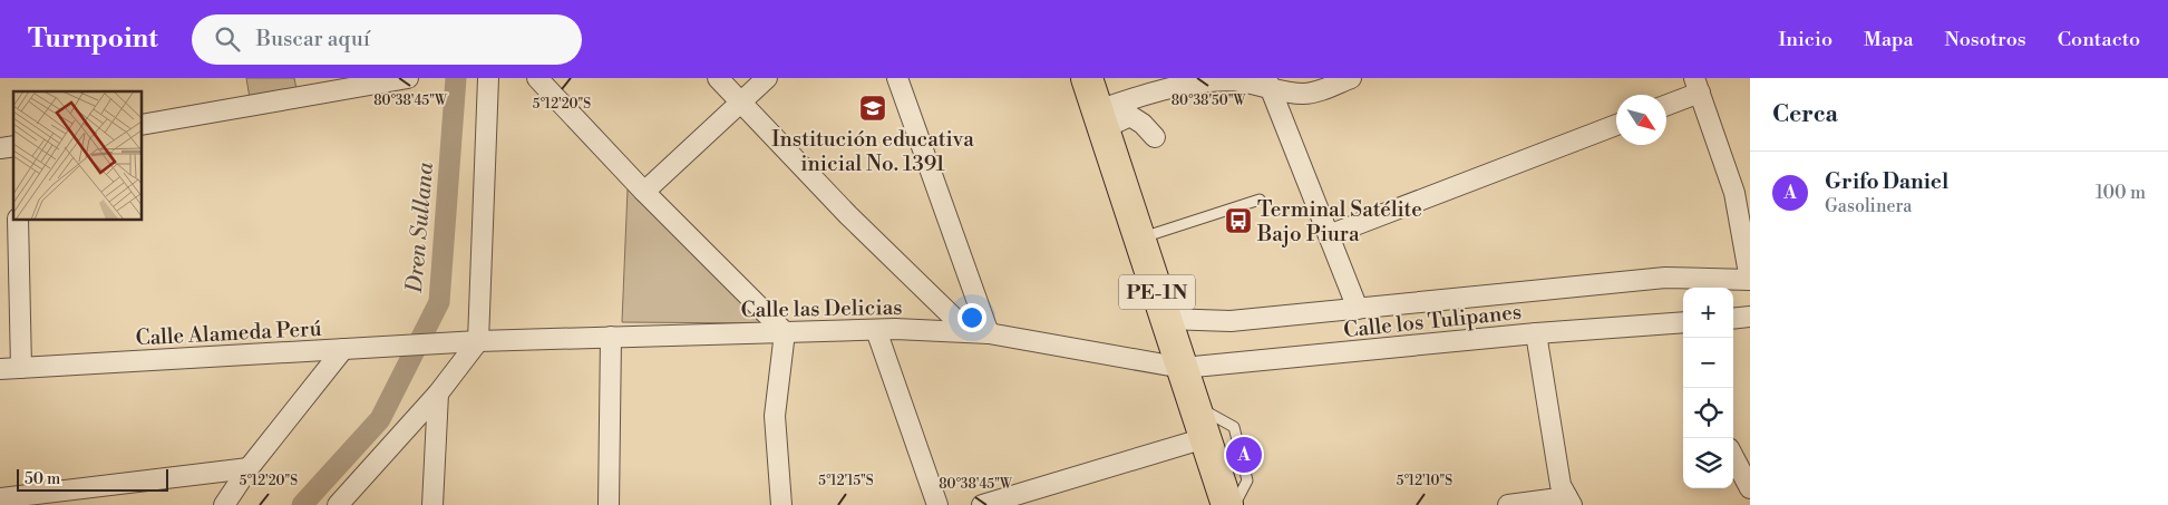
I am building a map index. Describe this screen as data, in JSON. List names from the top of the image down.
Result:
{
  "streets": {
    "main road": ["PE-1N"],
    "street": ["Calle las Delicias", "Calle los Tulipanes", "Calle Alameda Perú"]
  },
  "crossings": [
    ["PE-1N", "Calle las Delicias"],
    ["PE-1N", "Calle los Tulipanes"],
    ["Calle las Delicias", "Calle los Tulipanes"],
    ["Calle las Delicias", "Calle Alameda Perú"]
  ],
  "water": ["Dren Sullana"],
  "places": {
    "school or university": ["Institución educativa inicial No. 1391"],
    "bus stop": ["Terminal Satélite Bajo Piura"]
  },
  "scale_bar": "50 m",
  "north": "bottom right",
  "page": {
    "header": "Turnpoint",
    "search": "Buscar aquí",
    "nav": [
      "Inicio",
      "Mapa",
      "Nosotros",
      "Contacto"
    ],
    "heading": "Cerca",
    "list": [
      {
        "mark": "A",
        "name": "Grifo Daniel",
        "note": "Gasolinera",
        "value": "100 m"
      }
    ],
    "map_buttons": ["+", "−"],
    "pins": "A",
    "scale": "50 m"
  },
  "coordinates": [
    "80°38'50\"W",
    "80°38'45\"W",
    "5°12'20\"S",
    "5°12'15\"S",
    "5°12'10\"S"
  ]
}
